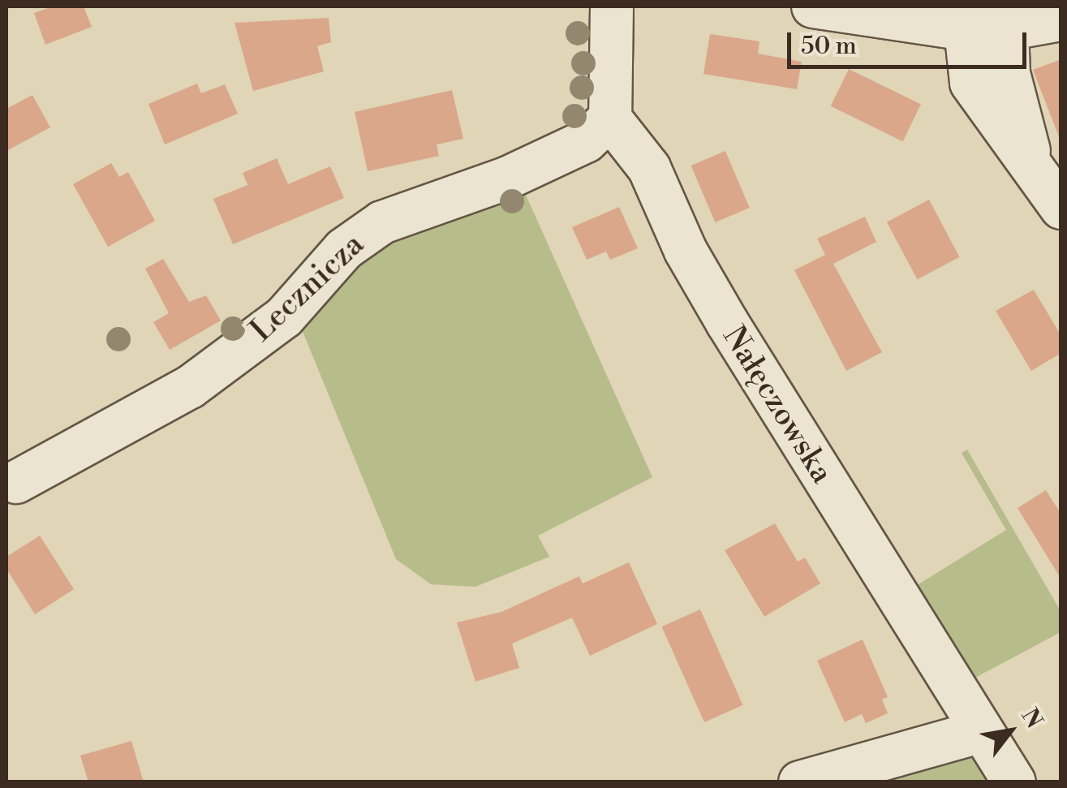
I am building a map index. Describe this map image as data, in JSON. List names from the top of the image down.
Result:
{
  "streets": {
    "street": ["Lecznicza", "Nałęczowska"]
  },
  "crossings": [
    ["Lecznicza", "Nałęczowska"]
  ],
  "scale_bar": "50 m",
  "north": "top right"
}
